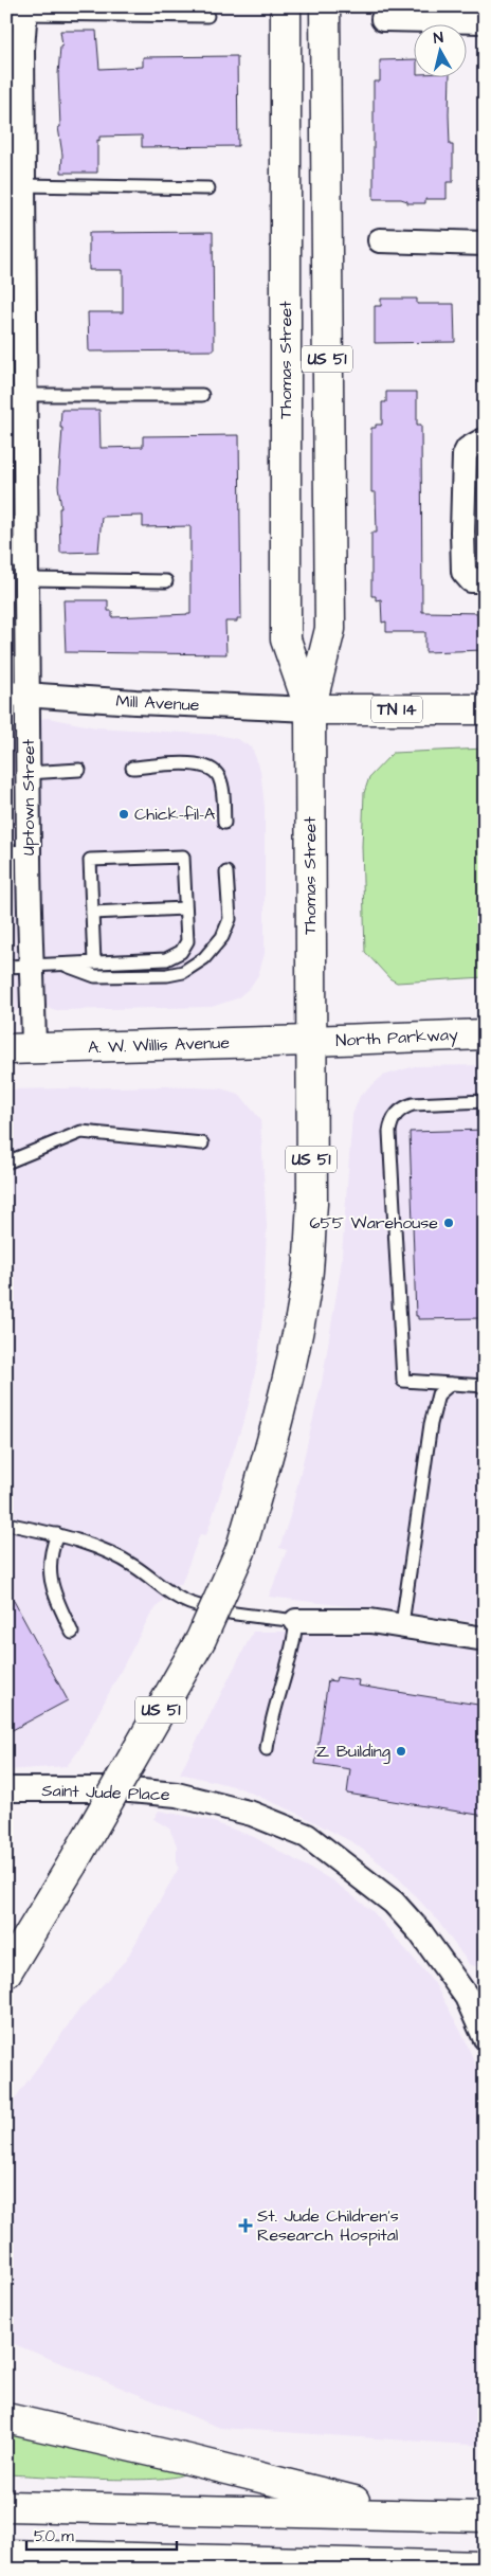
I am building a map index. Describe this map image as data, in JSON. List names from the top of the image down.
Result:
{
  "streets": {
    "main road": [
      "US 51",
      "Thomas Street",
      "TN 14",
      "North Parkway",
      "A. W. Willis Avenue"
    ],
    "street": ["Mill Avenue", "Uptown Street", "Saint Jude Place"]
  },
  "crossings": [
    ["US 51", "Thomas Street"],
    ["US 51", "North Parkway"],
    ["US 51", "A. W. Willis Avenue"],
    ["Thomas Street", "Mill Avenue"],
    ["Thomas Street", "TN 14"],
    ["Thomas Street", "North Parkway"],
    ["Thomas Street", "A. W. Willis Avenue"],
    ["Mill Avenue", "TN 14"],
    ["Mill Avenue", "Uptown Street"],
    ["Uptown Street", "A. W. Willis Avenue"],
    ["North Parkway", "A. W. Willis Avenue"]
  ],
  "places": {
    "other": ["Chick-fil-A", "655 Warehouse", "Z Building"],
    "health": ["St. Jude Children's Research Hospital"]
  },
  "scale_bar": "50 m",
  "north": "top"
}
